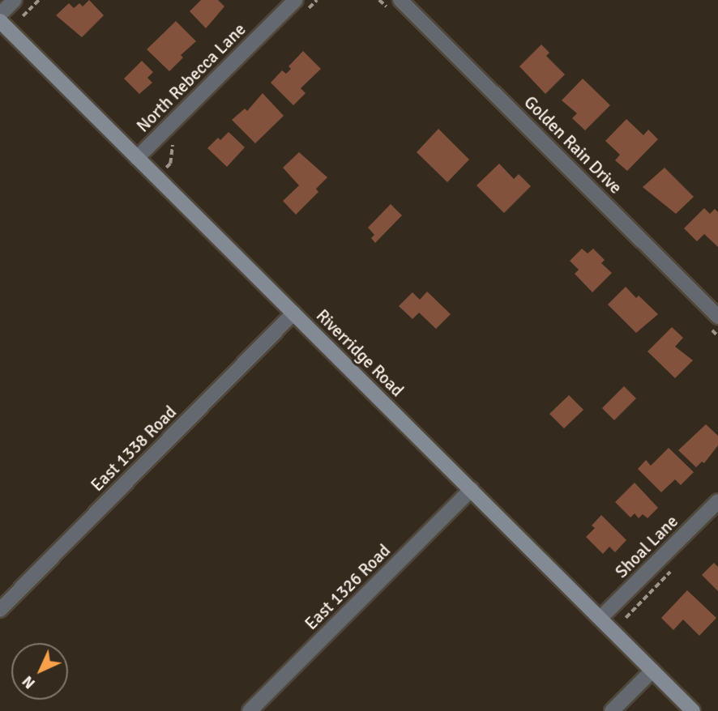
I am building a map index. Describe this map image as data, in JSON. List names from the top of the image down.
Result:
{
  "streets": {
    "street": [
      "North Rebecca Lane",
      "Golden Rain Drive",
      "Riverridge Road",
      "East 1338 Road",
      "Shoal Lane",
      "East 1326 Road"
    ]
  },
  "crossings": [
    ["North Rebecca Lane", "Riverridge Road"],
    ["Riverridge Road", "East 1338 Road"],
    ["Riverridge Road", "Shoal Lane"],
    ["Riverridge Road", "East 1326 Road"]
  ],
  "north": "bottom left"
}
